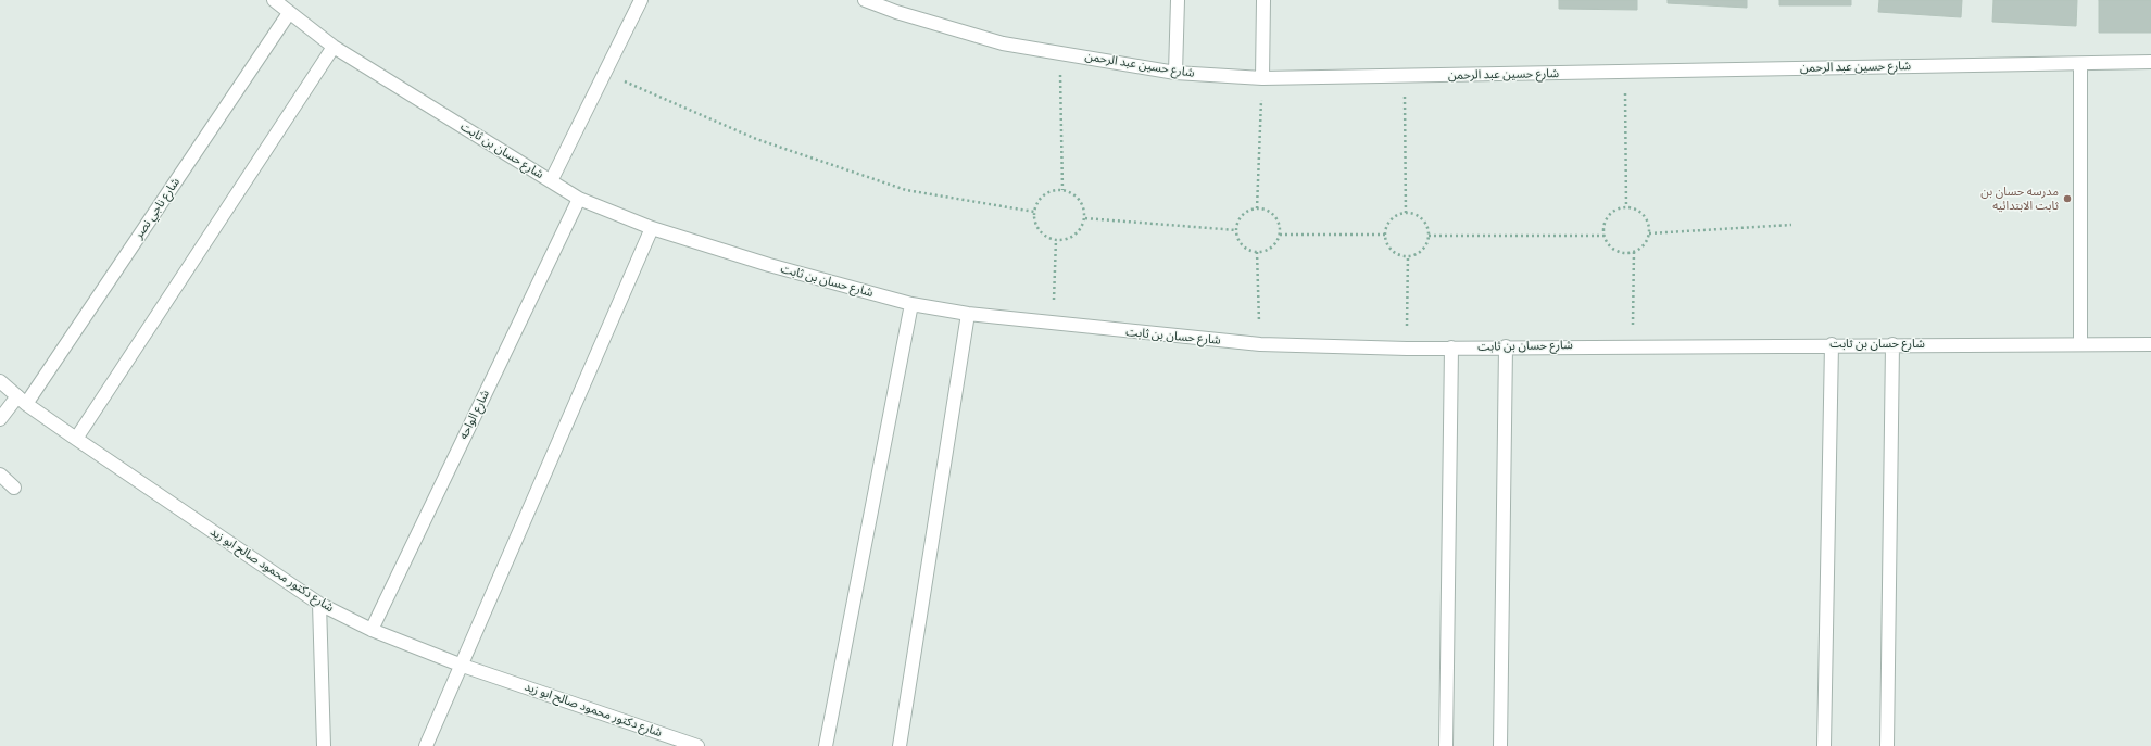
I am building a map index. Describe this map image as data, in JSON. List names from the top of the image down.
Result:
{
  "streets": {
    "street": [
      "شارع حسين عبد الرحمن",
      "شارع حسان بن ثابت",
      "شارع ناجي نصر",
      "شارع الواحه",
      "شارع دكتور محمود صالح ابو زيد"
    ]
  },
  "crossings": [
    ["شارع حسان بن ثابت", "شارع ناجي نصر"],
    ["شارع حسان بن ثابت", "شارع الواحه"],
    ["شارع ناجي نصر", "شارع دكتور محمود صالح ابو زيد"],
    ["شارع الواحه", "شارع دكتور محمود صالح ابو زيد"]
  ],
  "places": ["مدرسه حسان بن ثابت الابتدائيه"]
}
